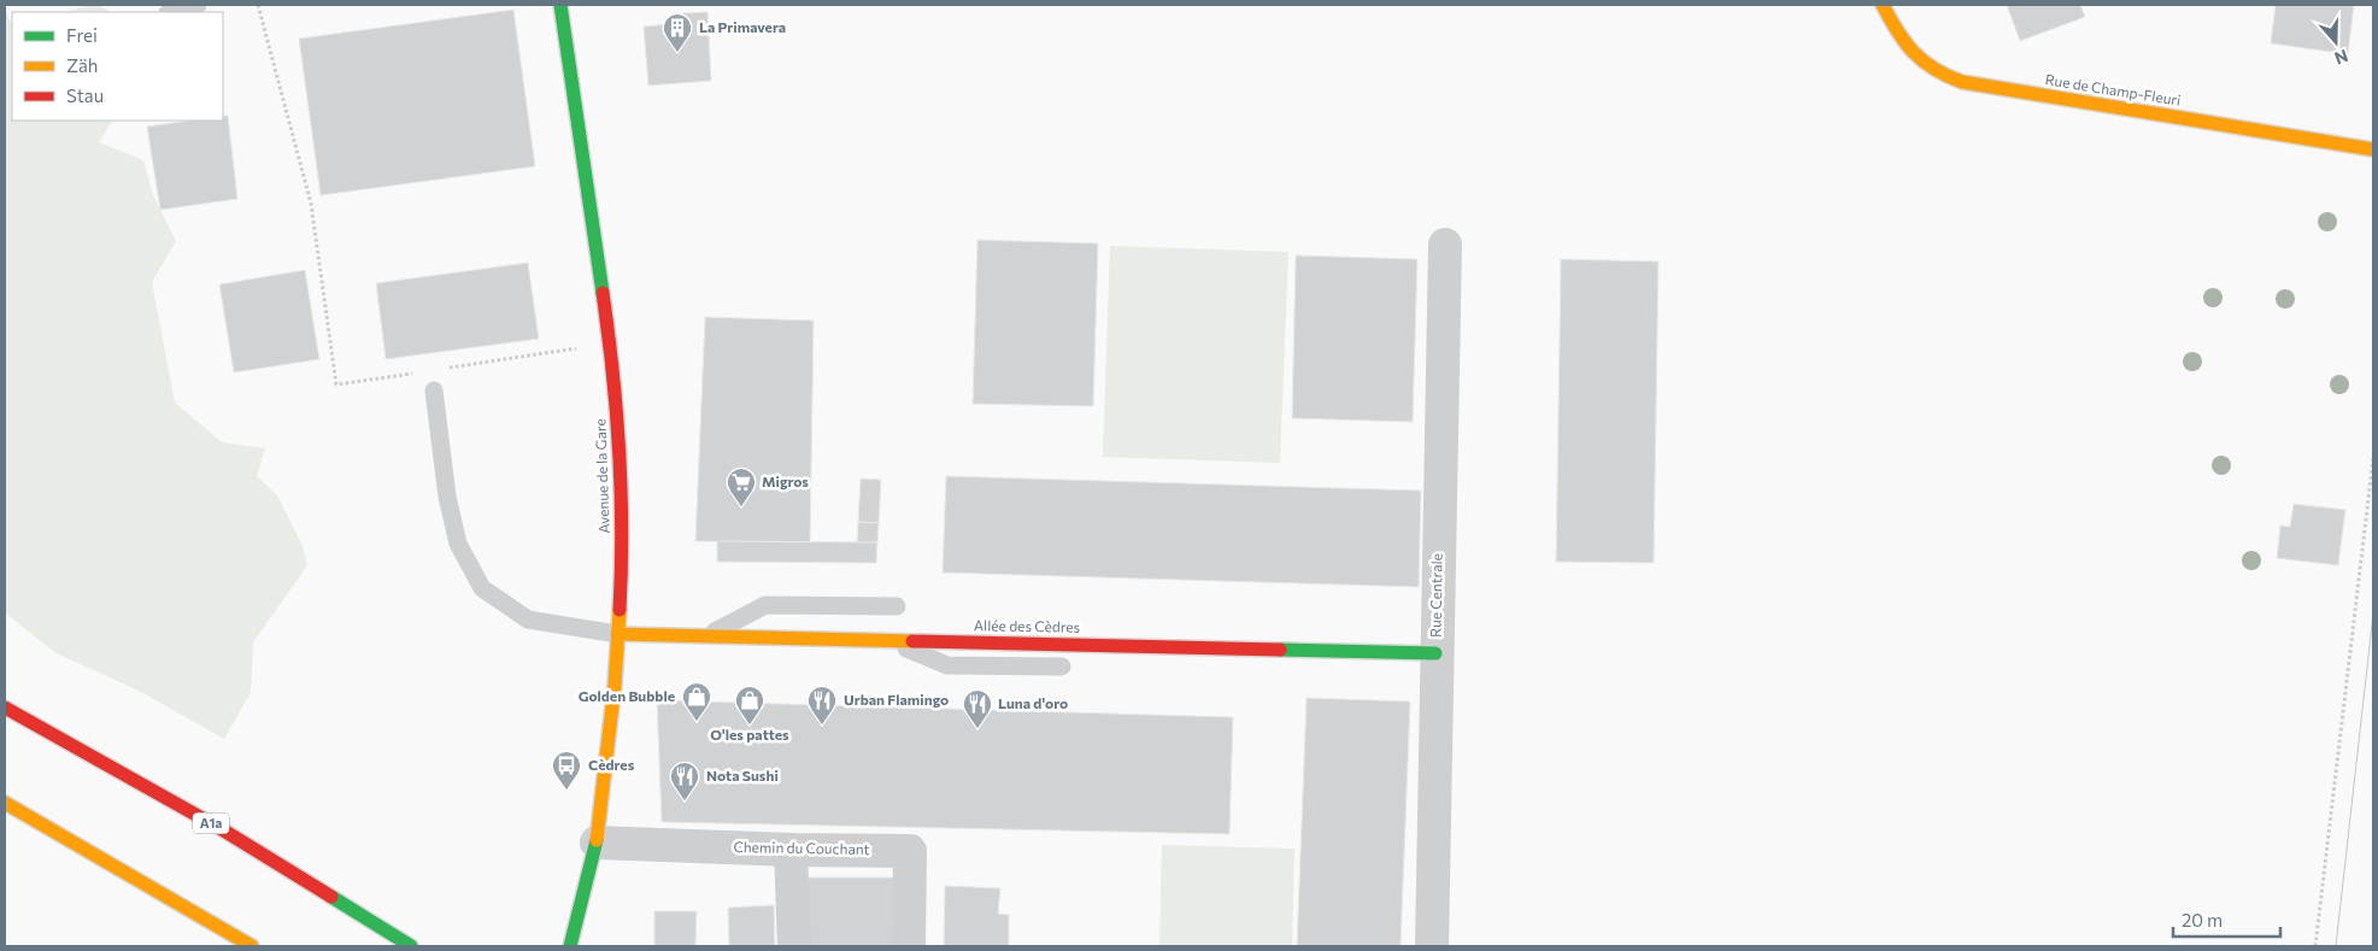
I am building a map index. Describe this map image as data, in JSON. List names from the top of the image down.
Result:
{
  "streets": {
    "main road": [
      "Rue de Champ-Fleuri",
      "Avenue de la Gare",
      "Allée des Cèdres",
      "A1a"
    ],
    "street": ["Rue Centrale", "Chemin du Couchant"]
  },
  "crossings": [
    ["Avenue de la Gare", "Allée des Cèdres"],
    ["Avenue de la Gare", "Chemin du Couchant"],
    ["Rue Centrale", "Allée des Cèdres"]
  ],
  "places": {
    "building": ["La Primavera"],
    "supermarket": ["Migros"],
    "shop": ["Golden Bubble", "O'les pattes"],
    "restaurant": ["Urban Flamingo", "Luna d'oro", "Nota Sushi"],
    "bus stop": ["Cèdres"]
  },
  "legend": ["Frei", "Zäh", "Stau"],
  "scale_bar": "20 m",
  "north": "bottom"
}
